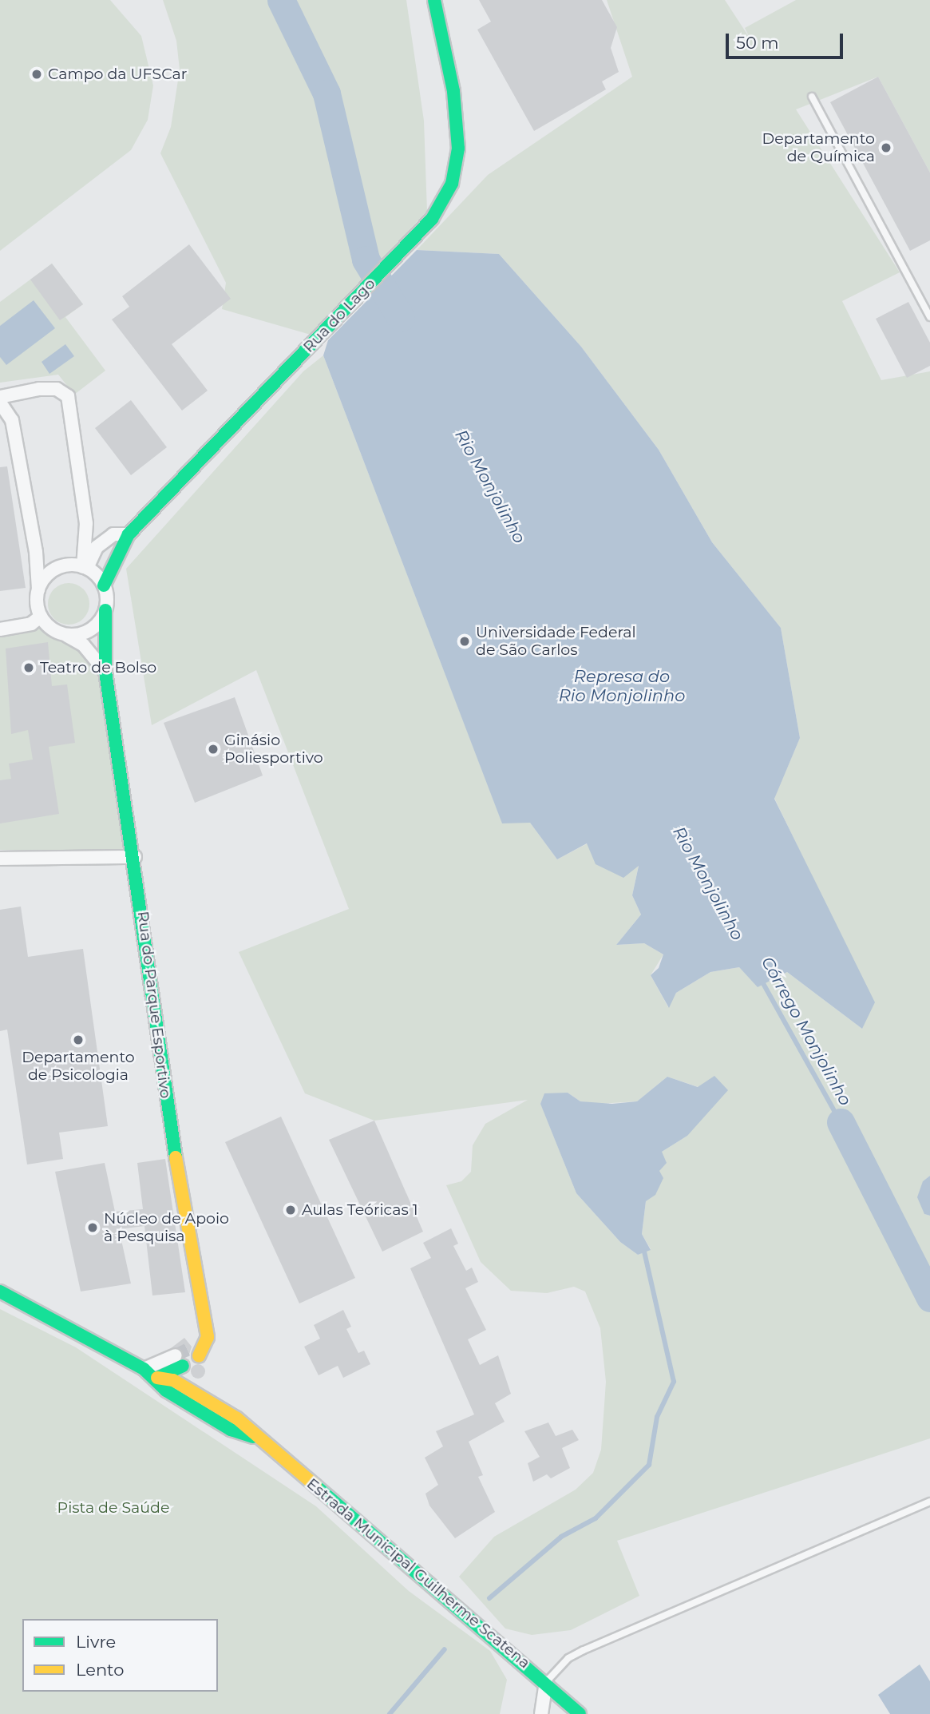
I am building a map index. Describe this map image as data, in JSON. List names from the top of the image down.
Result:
{
  "streets": {
    "street": ["Rua do Lago", "Rua do Parque Esportivo", "Estrada Municipal Guilherme Scatena"]
  },
  "crossings": [
    ["Rua do Lago", "Rua do Parque Esportivo"]
  ],
  "water": ["Rio Monjolinho", "Represa do Rio Monjolinho", "Córrego Monjolinho"],
  "parks": ["Pista de Saúde"],
  "places": [
    "Campo da UFSCar",
    "Departamento de Química",
    "Universidade Federal de São Carlos",
    "Teatro de Bolso",
    "Ginásio Poliesportivo",
    "Departamento de Psicologia",
    "Aulas Teóricas 1",
    "Núcleo de Apoio à Pesquisa"
  ],
  "legend": ["Livre", "Lento"],
  "scale_bar": "50 m"
}
